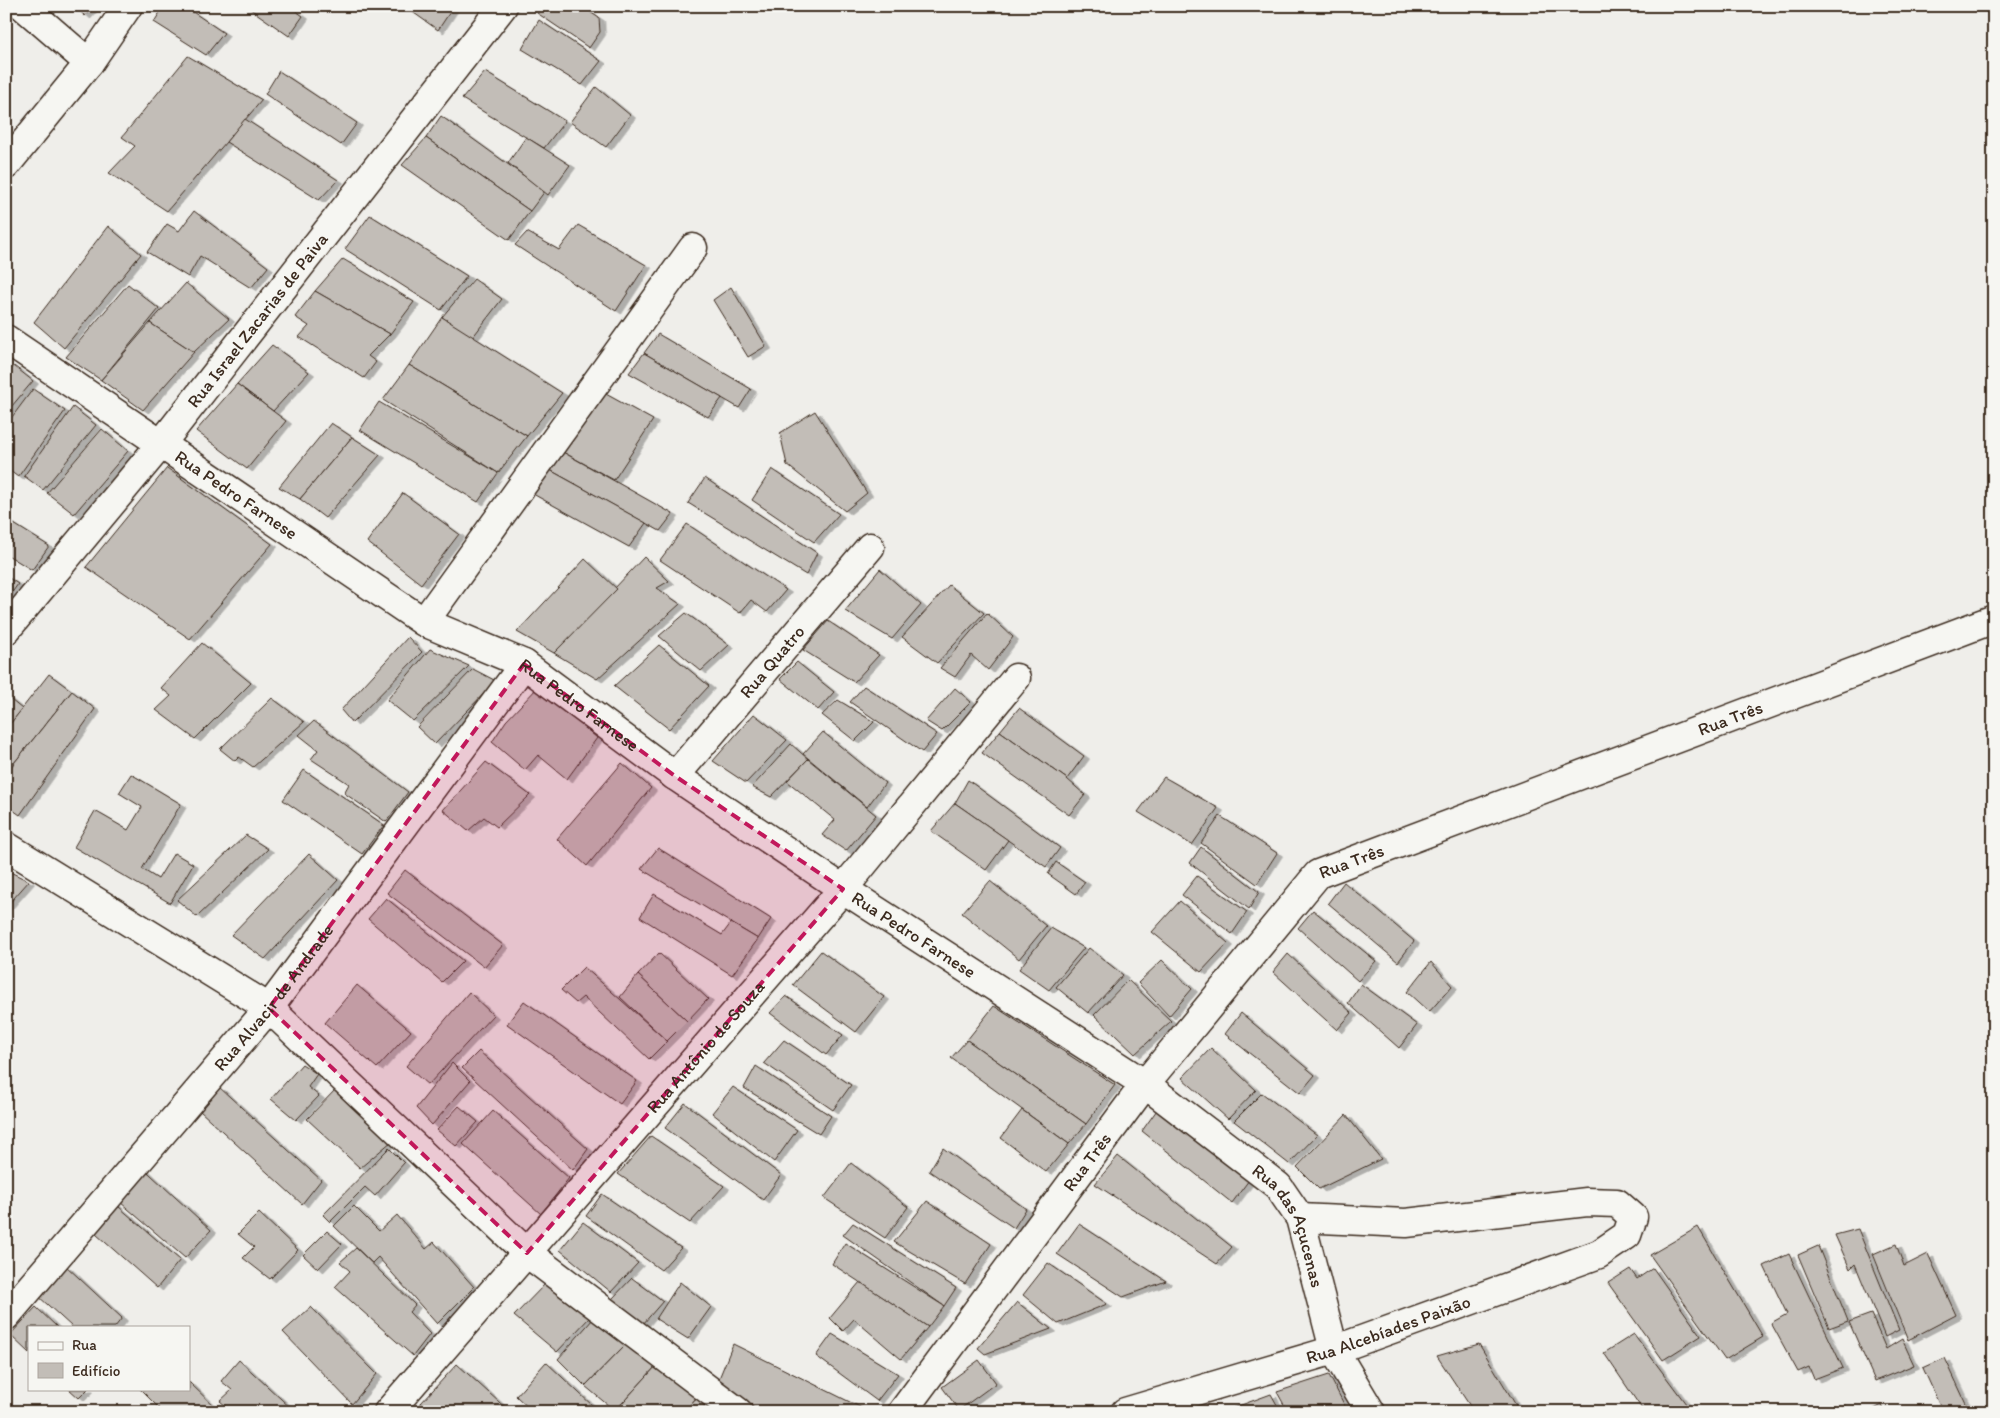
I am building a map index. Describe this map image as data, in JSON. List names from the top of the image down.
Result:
{
  "streets": {
    "street": [
      "Rua Israel Zacarias de Paiva",
      "Rua Pedro Farnese",
      "Rua Quatro",
      "Rua Três",
      "Rua Alvacir de Andrade",
      "Rua Antônio de Souza",
      "Rua das Açucenas",
      "Rua Alcebíades Paixão"
    ]
  },
  "crossings": [
    ["Rua Israel Zacarias de Paiva", "Rua Pedro Farnese"],
    ["Rua Pedro Farnese", "Rua Quatro"],
    ["Rua Pedro Farnese", "Rua Três"],
    ["Rua Pedro Farnese", "Rua Alvacir de Andrade"],
    ["Rua Pedro Farnese", "Rua Antônio de Souza"],
    ["Rua Pedro Farnese", "Rua das Açucenas"],
    ["Rua Três", "Rua das Açucenas"],
    ["Rua das Açucenas", "Rua Alcebíades Paixão"]
  ],
  "legend": ["Rua", "Edifício"]
}
